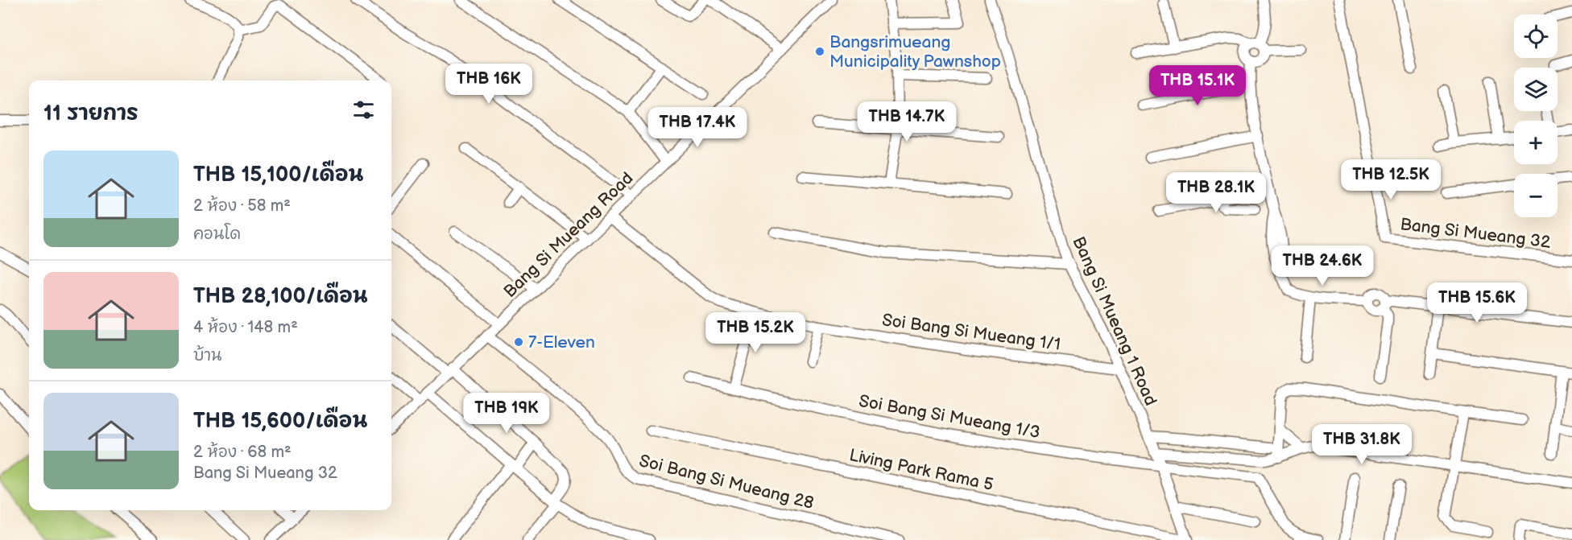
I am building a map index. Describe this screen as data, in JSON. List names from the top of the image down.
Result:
{
  "streets": {
    "street": [
      "Bang Si Mueang 32",
      "Bang Si Mueang Road",
      "Bang Si Mueang 1 Road",
      "Soi Bang Si Mueang 1/1",
      "Soi Bang Si Mueang 1/3",
      "Living Park Rama 5",
      "Soi Bang Si Mueang 28"
    ]
  },
  "crossings": [
    ["Bang Si Mueang Road", "Soi Bang Si Mueang 1/1"],
    ["Bang Si Mueang Road", "Soi Bang Si Mueang 28"],
    ["Bang Si Mueang 1 Road", "Soi Bang Si Mueang 1/1"],
    ["Bang Si Mueang 1 Road", "Soi Bang Si Mueang 1/3"],
    ["Bang Si Mueang 1 Road", "Living Park Rama 5"]
  ],
  "places": ["Bangsrimueang Municipality Pawnshop", "7-Eleven"],
  "page": {
    "map_buttons": ["+", "−"],
    "price": [
      "THB 16K",
      "THB 15.1K",
      "THB 14.7K",
      "THB 17.4K",
      "THB 12.5K",
      "THB 28.1K",
      "THB 24.6K",
      "THB 15.6K",
      "THB 15.2K",
      "THB 19K",
      "THB 31.8K"
    ],
    "heading": "11 รายการ",
    "list": [
      {
        "name": "THB 15,100/เดือน",
        "note": "2 ห้อง · 58 m² · คอนโด"
      },
      {
        "name": "THB 28,100/เดือน",
        "note": "4 ห้อง · 148 m² · บ้าน"
      },
      {
        "name": "THB 15,600/เดือน",
        "note": "2 ห้อง · 68 m² · Bang Si Mueang 32"
      }
    ]
  }
}
